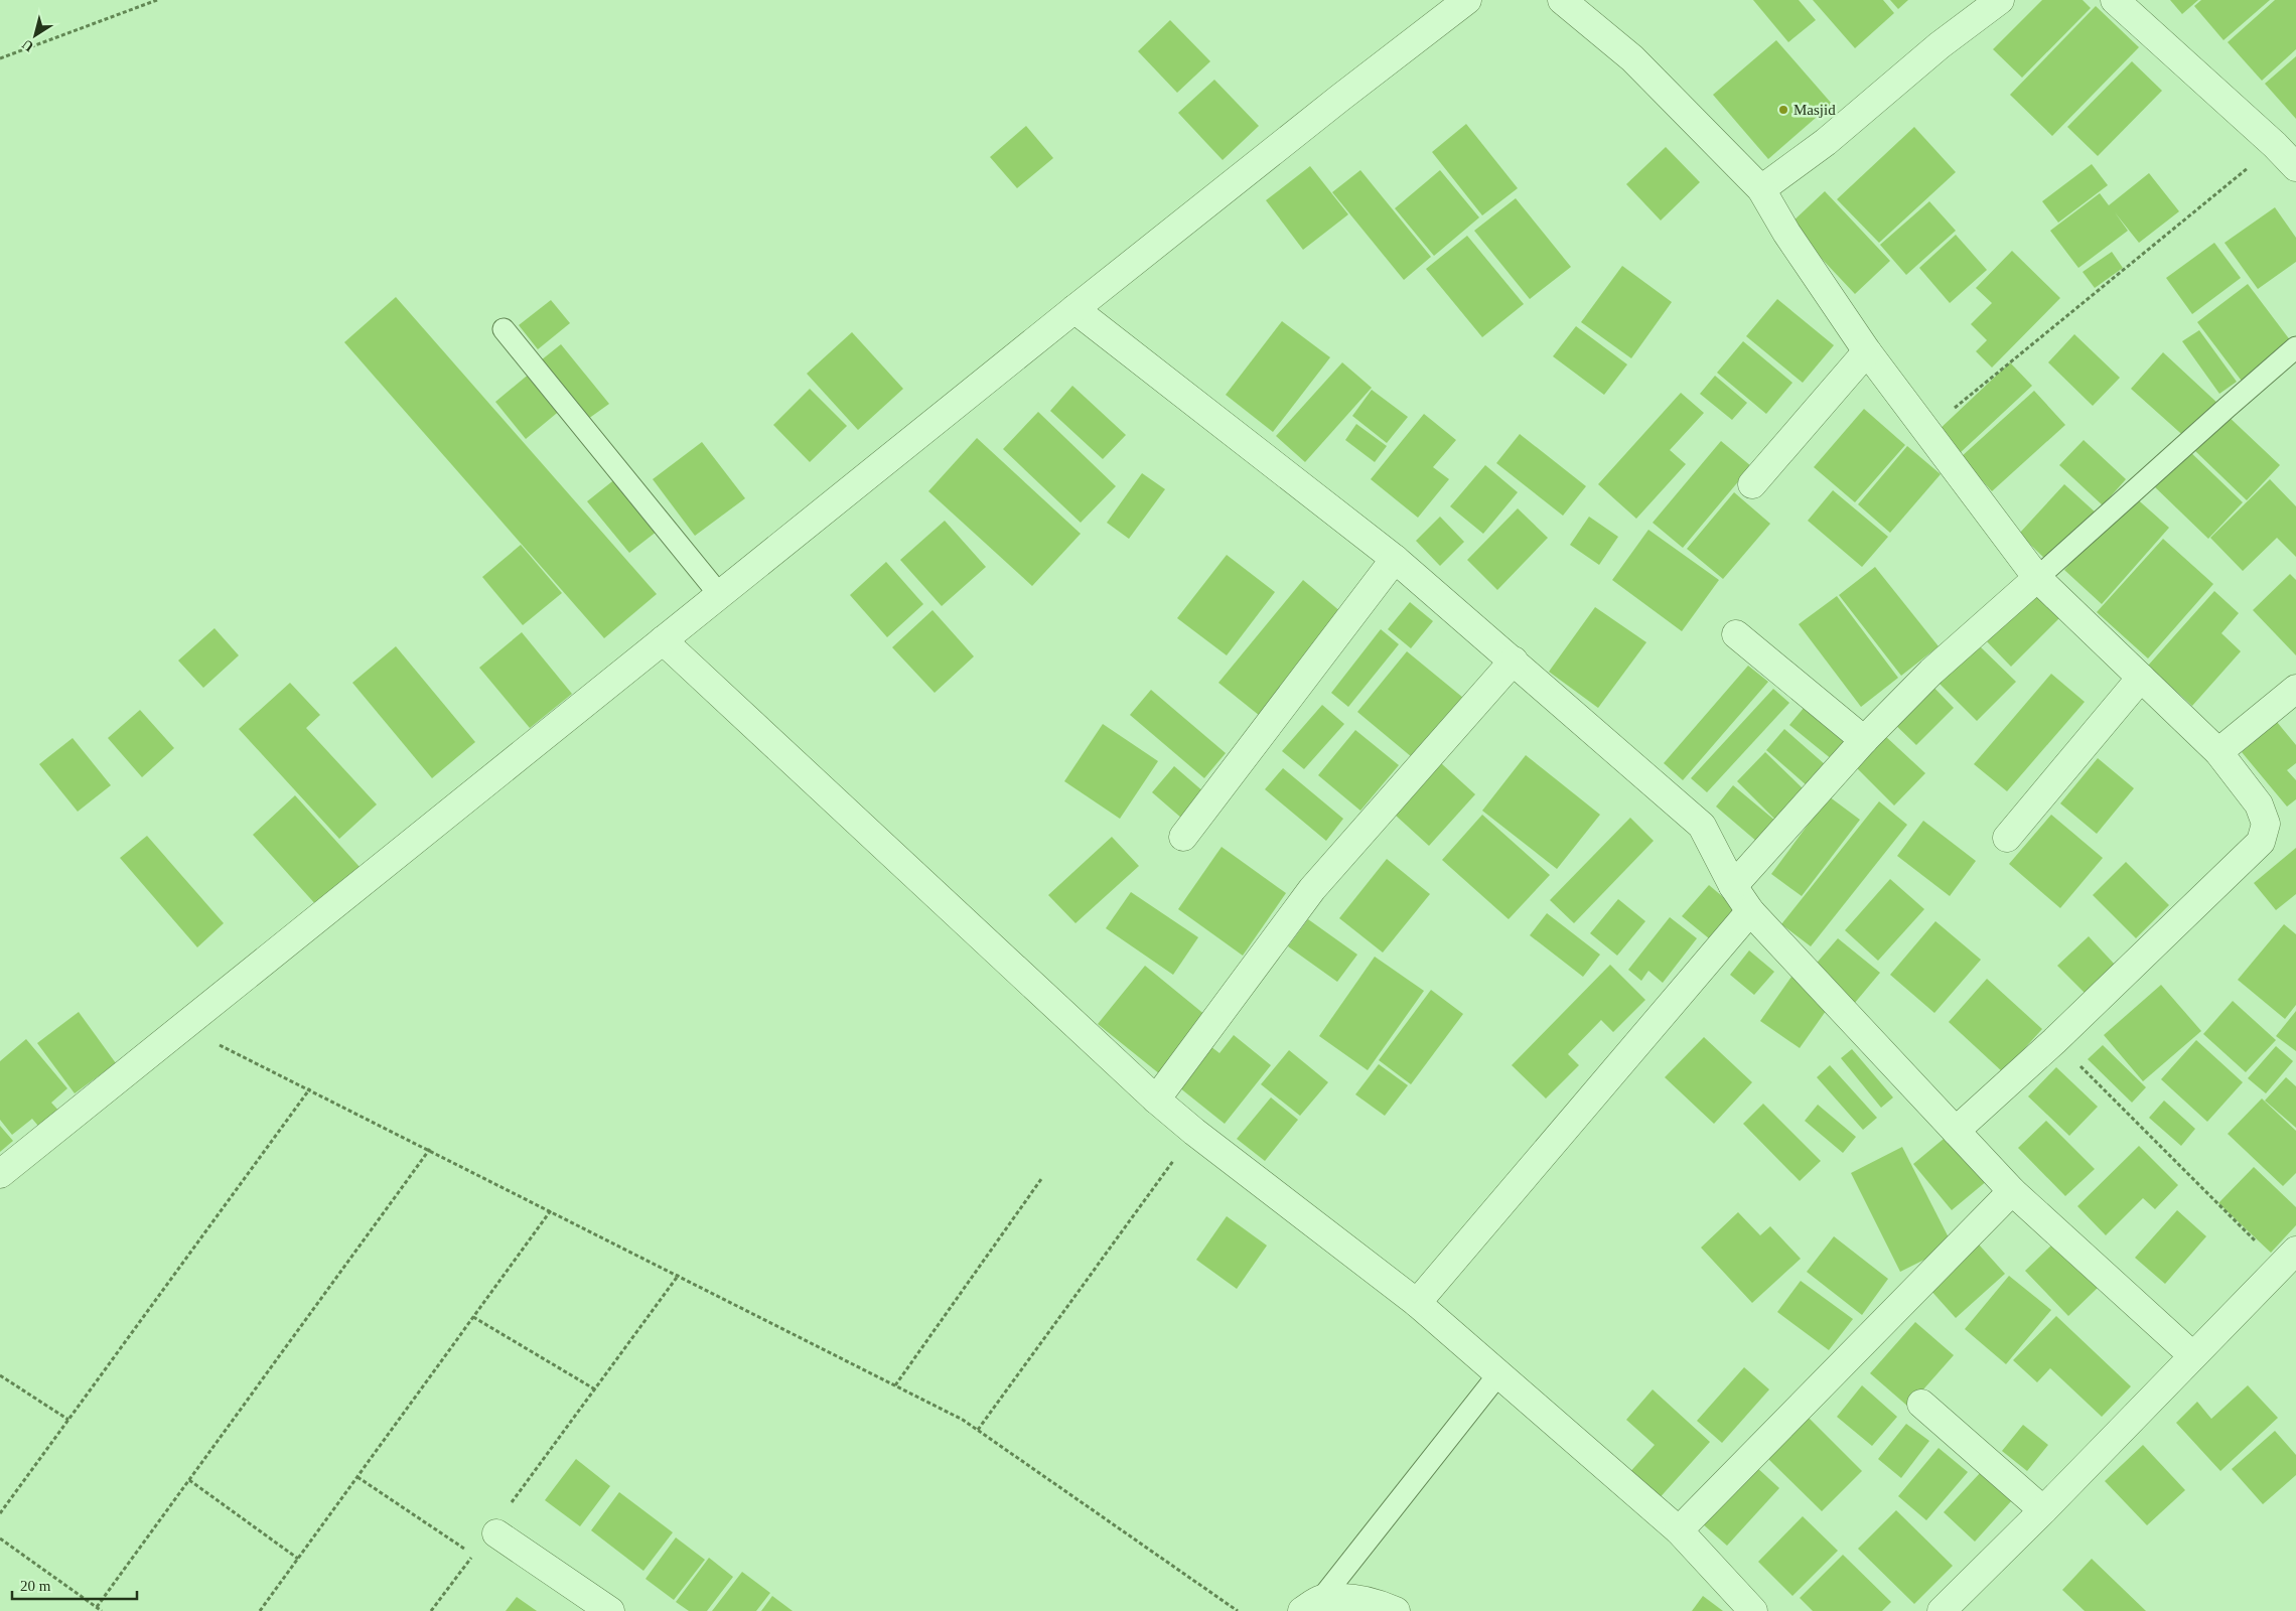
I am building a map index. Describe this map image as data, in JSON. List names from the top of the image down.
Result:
{
  "places": ["Masjid"],
  "scale_bar": "20 m",
  "north": "bottom left"
}
